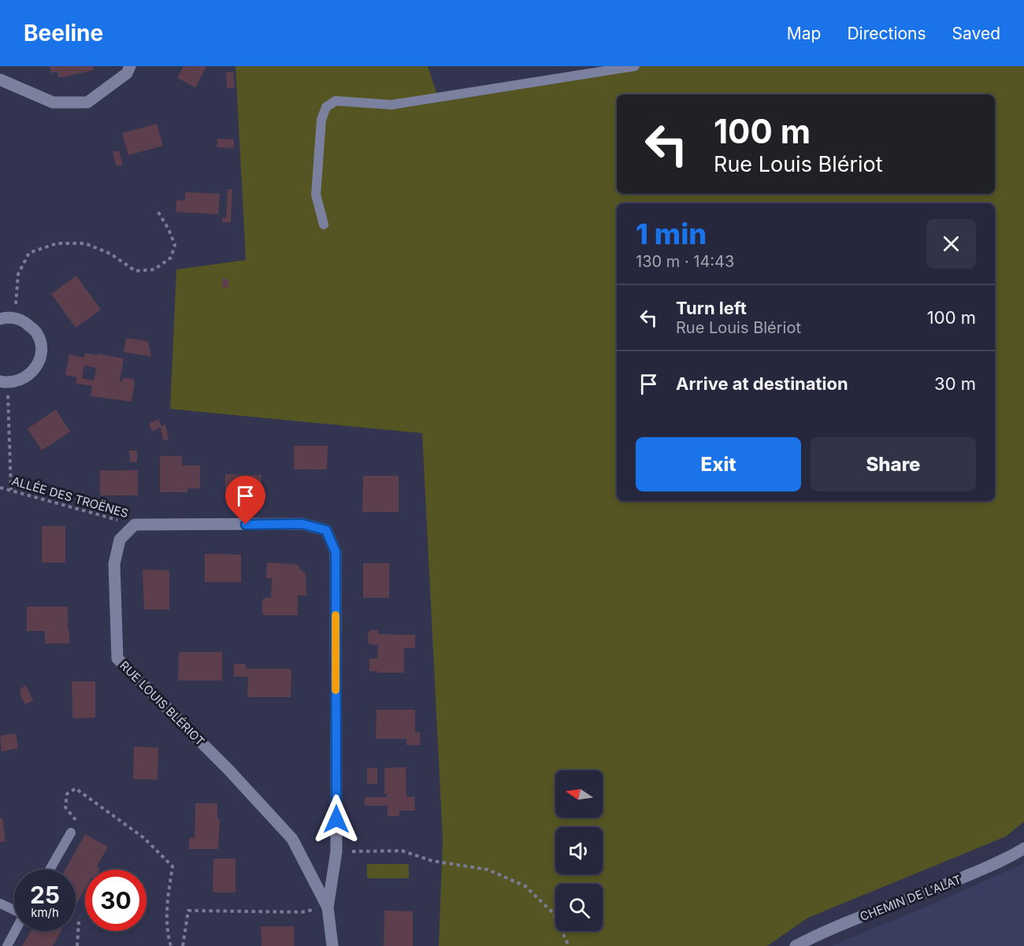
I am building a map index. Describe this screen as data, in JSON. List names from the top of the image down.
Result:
{
  "streets": {
    "street": ["RUE LOUIS BLÉRIOT", "CHEMIN DE L'ALAT"],
    "path": ["ALLÉE DES TROËNES"]
  },
  "crossings": [
    ["ALLÉE DES TROËNES", "RUE LOUIS BLÉRIOT"]
  ],
  "north": "left",
  "page": {
    "header": "Beeline",
    "nav": ["Map", "Directions", "Saved"],
    "turn": ["100 m", "Rue Louis Blériot"],
    "heading": ["1 min", "130 m · 14:43"],
    "list": [
      {
        "name": "Turn left",
        "note": "Rue Louis Blériot",
        "value": "100 m"
      },
      {
        "name": "Arrive at destination",
        "value": "30 m"
      }
    ],
    "buttons": ["Exit", "Share"],
    "speed": "25 km/h",
    "limit": "30"
  }
}
